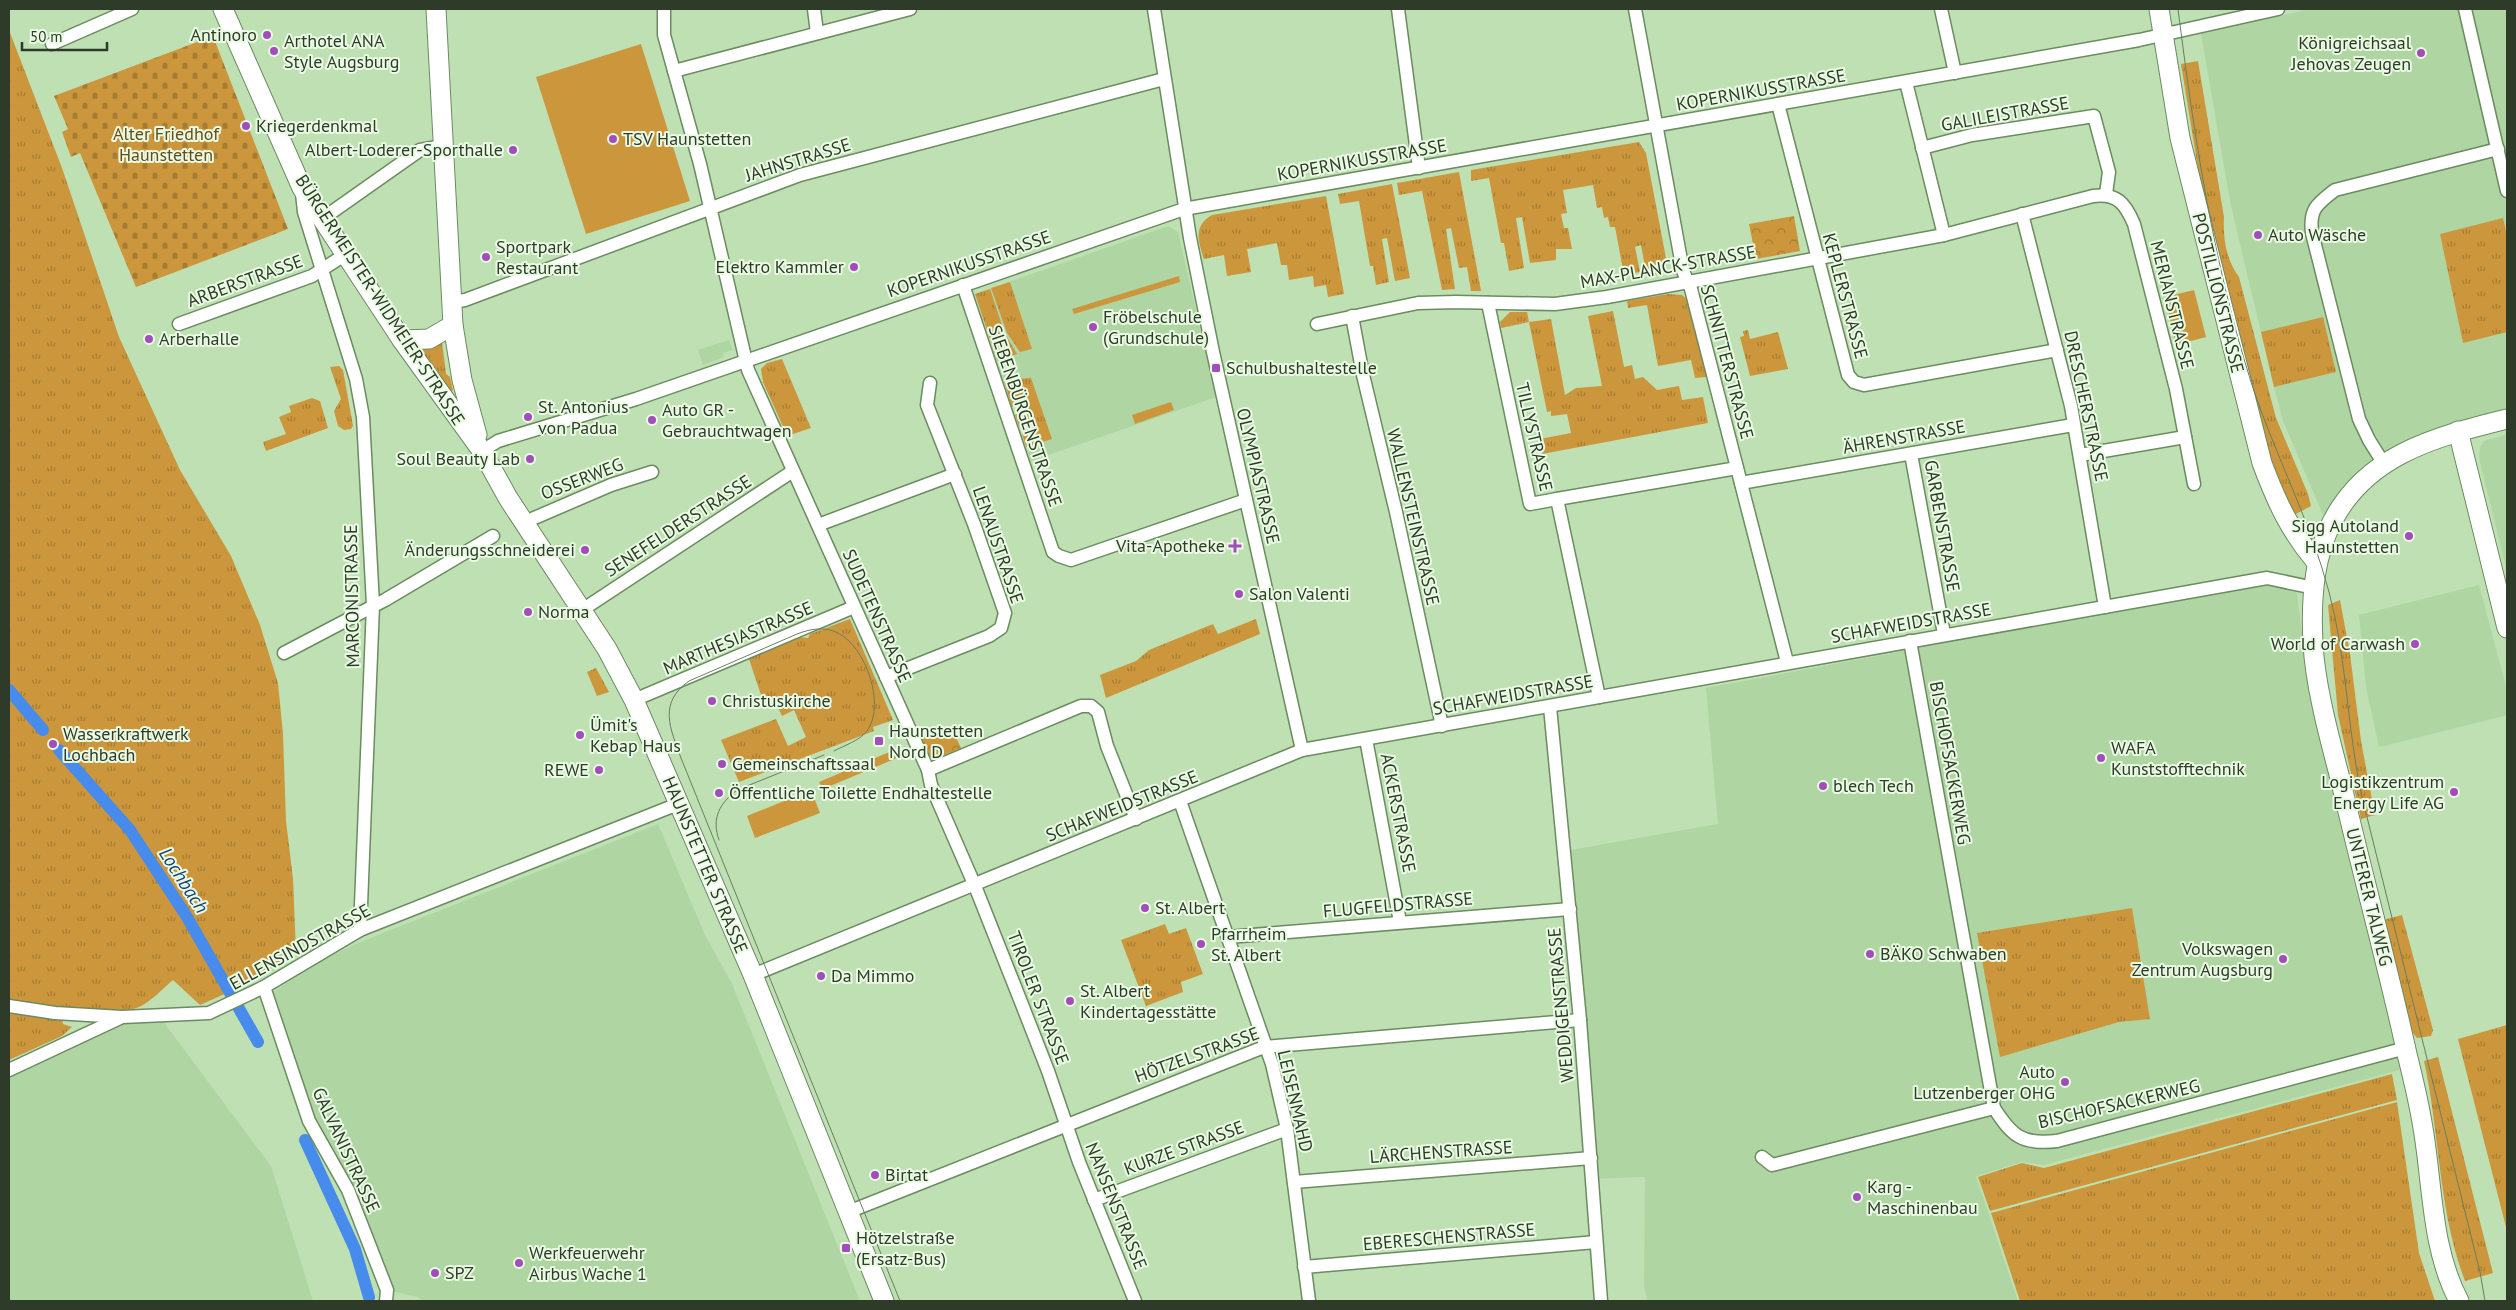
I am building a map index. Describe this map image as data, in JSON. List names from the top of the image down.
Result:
{
  "streets": {
    "street": [
      "KOPERNIKUSSTRASSE",
      "GALILEISTRASSE",
      "JAHNSTRASSE",
      "MAX-PLANCK-STRASSE",
      "ARBERSTRASSE",
      "POSTILLIONSTRASSE",
      "KEPLERSTRASSE",
      "BÜRGERMEISTER-WIDMEIER-STRASSE",
      "MERIANSTRASSE",
      "SCHNITTERSTRASSE",
      "DRESCHERSTRASSE",
      "SIEBENBÜRGENSTRASSE",
      "TILLYSTRASSE",
      "ÄHRENSTRASSE",
      "OLYMPIASTRASSE",
      "OSSERWEG",
      "WALLENSTEINSTRASSE",
      "SENEFELDERSTRASSE",
      "GARBENSTRASSE",
      "LENAUSTRASSE",
      "MARCONISTRASSE",
      "SUDETENSTRASSE",
      "SCHAFWEIDSTRASSE",
      "MARTHESIASTRASSE",
      "BISCHOFSACKERWEG",
      "ACKERSTRASSE",
      "HAUNSTETTER STRASSE",
      "UNTERER TALWEG",
      "FLUGFELDSTRASSE",
      "ELLENSINDSTRASSE",
      "TIROLER STRASSE",
      "WEDDIGENSTRASSE",
      "HÖTZELSTRASSE",
      "LEISENMAHD",
      "KURZE STRASSE",
      "GALVANISTRASSE",
      "LÄRCHENSTRASSE",
      "NANSENSTRASSE",
      "EBERESCHENSTRASSE"
    ]
  },
  "crossings": [
    ["KOPERNIKUSSTRASSE", "GALILEISTRASSE"],
    ["KOPERNIKUSSTRASSE", "POSTILLIONSTRASSE"],
    ["KOPERNIKUSSTRASSE", "KEPLERSTRASSE"],
    ["KOPERNIKUSSTRASSE", "BÜRGERMEISTER-WIDMEIER-STRASSE"],
    ["KOPERNIKUSSTRASSE", "SCHNITTERSTRASSE"],
    ["KOPERNIKUSSTRASSE", "SIEBENBÜRGENSTRASSE"],
    ["KOPERNIKUSSTRASSE", "OLYMPIASTRASSE"],
    ["KOPERNIKUSSTRASSE", "SUDETENSTRASSE"],
    ["KOPERNIKUSSTRASSE", "HAUNSTETTER STRASSE"],
    ["GALILEISTRASSE", "MAX-PLANCK-STRASSE"],
    ["GALILEISTRASSE", "MERIANSTRASSE"],
    ["JAHNSTRASSE", "OLYMPIASTRASSE"],
    ["JAHNSTRASSE", "SUDETENSTRASSE"],
    ["MAX-PLANCK-STRASSE", "KEPLERSTRASSE"],
    ["MAX-PLANCK-STRASSE", "SCHNITTERSTRASSE"],
    ["MAX-PLANCK-STRASSE", "DRESCHERSTRASSE"],
    ["MAX-PLANCK-STRASSE", "TILLYSTRASSE"],
    ["MAX-PLANCK-STRASSE", "WALLENSTEINSTRASSE"],
    ["ARBERSTRASSE", "MARCONISTRASSE"],
    ["POSTILLIONSTRASSE", "UNTERER TALWEG"],
    ["KEPLERSTRASSE", "DRESCHERSTRASSE"],
    ["BÜRGERMEISTER-WIDMEIER-STRASSE", "MARCONISTRASSE"],
    ["BÜRGERMEISTER-WIDMEIER-STRASSE", "HAUNSTETTER STRASSE"],
    ["SCHNITTERSTRASSE", "ÄHRENSTRASSE"],
    ["SCHNITTERSTRASSE", "SCHAFWEIDSTRASSE"],
    ["DRESCHERSTRASSE", "ÄHRENSTRASSE"],
    ["DRESCHERSTRASSE", "SCHAFWEIDSTRASSE"],
    ["SIEBENBÜRGENSTRASSE", "OLYMPIASTRASSE"],
    ["TILLYSTRASSE", "SCHAFWEIDSTRASSE"],
    ["ÄHRENSTRASSE", "GARBENSTRASSE"],
    ["OLYMPIASTRASSE", "SCHAFWEIDSTRASSE"],
    ["OSSERWEG", "HAUNSTETTER STRASSE"],
    ["WALLENSTEINSTRASSE", "SCHAFWEIDSTRASSE"],
    ["SENEFELDERSTRASSE", "SUDETENSTRASSE"],
    ["SENEFELDERSTRASSE", "HAUNSTETTER STRASSE"],
    ["GARBENSTRASSE", "SCHAFWEIDSTRASSE"],
    ["LENAUSTRASSE", "SUDETENSTRASSE"],
    ["MARCONISTRASSE", "ELLENSINDSTRASSE"],
    ["SUDETENSTRASSE", "SCHAFWEIDSTRASSE"],
    ["SUDETENSTRASSE", "MARTHESIASTRASSE"],
    ["SUDETENSTRASSE", "TIROLER STRASSE"],
    ["SCHAFWEIDSTRASSE", "BISCHOFSACKERWEG"],
    ["SCHAFWEIDSTRASSE", "ACKERSTRASSE"],
    ["SCHAFWEIDSTRASSE", "HAUNSTETTER STRASSE"],
    ["SCHAFWEIDSTRASSE", "UNTERER TALWEG"],
    ["SCHAFWEIDSTRASSE", "TIROLER STRASSE"],
    ["SCHAFWEIDSTRASSE", "WEDDIGENSTRASSE"],
    ["SCHAFWEIDSTRASSE", "LEISENMAHD"],
    ["MARTHESIASTRASSE", "HAUNSTETTER STRASSE"],
    ["BISCHOFSACKERWEG", "UNTERER TALWEG"],
    ["ACKERSTRASSE", "FLUGFELDSTRASSE"],
    ["HAUNSTETTER STRASSE", "ELLENSINDSTRASSE"],
    ["HAUNSTETTER STRASSE", "HÖTZELSTRASSE"],
    ["FLUGFELDSTRASSE", "WEDDIGENSTRASSE"],
    ["FLUGFELDSTRASSE", "LEISENMAHD"],
    ["ELLENSINDSTRASSE", "GALVANISTRASSE"],
    ["TIROLER STRASSE", "HÖTZELSTRASSE"],
    ["TIROLER STRASSE", "NANSENSTRASSE"],
    ["WEDDIGENSTRASSE", "HÖTZELSTRASSE"],
    ["WEDDIGENSTRASSE", "LÄRCHENSTRASSE"],
    ["WEDDIGENSTRASSE", "EBERESCHENSTRASSE"],
    ["HÖTZELSTRASSE", "LEISENMAHD"],
    ["HÖTZELSTRASSE", "NANSENSTRASSE"],
    ["LEISENMAHD", "KURZE STRASSE"],
    ["LEISENMAHD", "LÄRCHENSTRASSE"],
    ["LEISENMAHD", "EBERESCHENSTRASSE"],
    ["KURZE STRASSE", "NANSENSTRASSE"]
  ],
  "water": ["Lochbach"],
  "parks": ["Alter Friedhof Haunstetten"],
  "places": {
    "other": [
      "Antinoro",
      "Arthotel ANA Style Augsburg",
      "Königreichsaal Jehovas Zeugen",
      "Kriegerdenkmal",
      "TSV Haunstetten",
      "Albert-Loderer-Sporthalle",
      "Auto Wäsche",
      "Sportpark Restaurant",
      "Elektro Kammler",
      "Fröbelschule (Grundschule)",
      "Arberhalle",
      "St. Antonius von Padua",
      "Auto GR - Gebrauchtwagen",
      "Soul Beauty Lab",
      "Sigg Autoland Haunstetten",
      "Änderungsschneiderei",
      "Salon Valenti",
      "Norma",
      "World of Carwash",
      "Christuskirche",
      "Ümit's Kebap Haus",
      "Wasserkraftwerk Lochbach",
      "WAFA Kunststofftechnik",
      "Gemeinschaftssaal",
      "REWE",
      "blech Tech",
      "Logistikzentrum Energy Life AG",
      "Öffentliche Toilette Endhaltestelle",
      "St. Albert",
      "Pfarrheim St. Albert",
      "BÄKO Schwaben",
      "Volkswagen Zentrum Augsburg",
      "Da Mimmo",
      "St. Albert Kindertagesstätte",
      "Auto Lutzenberger OHG",
      "Birtat",
      "Karg - Maschinenbau",
      "Werkfeuerwehr Airbus Wache 1",
      "SPZ"
    ],
    "transit": ["Schulbushaltestelle", "Haunstetten Nord D", "Hötzelstraße (Ersatz-Bus)"],
    "health": ["Vita-Apotheke"]
  },
  "scale_bar": "50 m"
}
